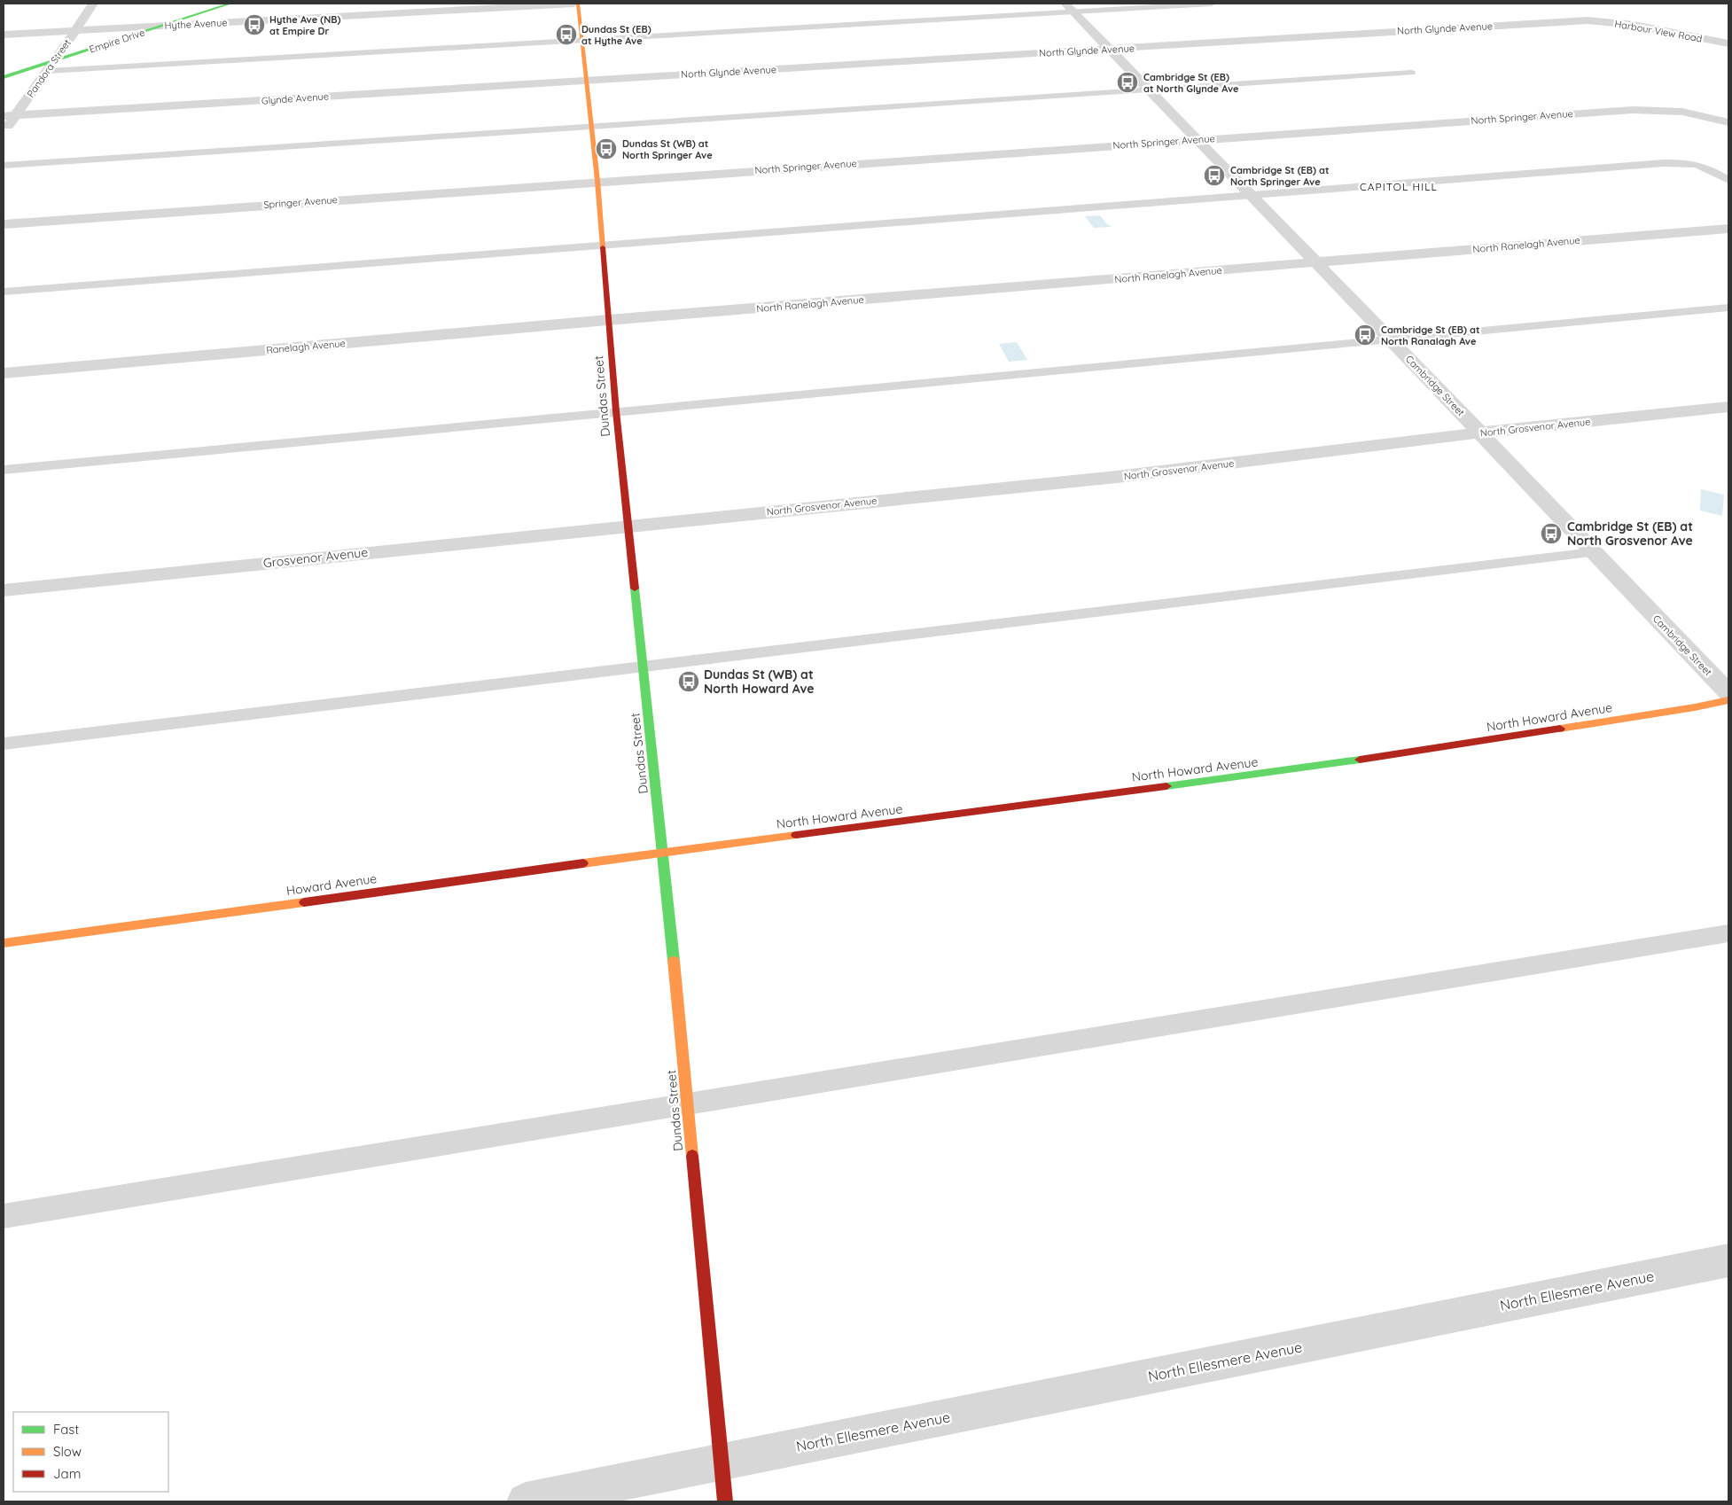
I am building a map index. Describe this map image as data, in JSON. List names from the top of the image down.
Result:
{
  "streets": {
    "street": [
      "Hythe Avenue",
      "North Glynde Avenue",
      "Harbour View Road",
      "Empire Drive",
      "Pandora Street",
      "Glynde Avenue",
      "North Springer Avenue",
      "Springer Avenue",
      "North Ranelagh Avenue",
      "Ranelagh Avenue",
      "Cambridge Street",
      "Dundas Street",
      "North Grosvenor Avenue",
      "Grosvenor Avenue",
      "North Howard Avenue",
      "Howard Avenue",
      "North Ellesmere Avenue"
    ]
  },
  "crossings": [
    ["Hythe Avenue", "Empire Drive"],
    ["Hythe Avenue", "Pandora Street"],
    ["North Glynde Avenue", "Harbour View Road"],
    ["North Glynde Avenue", "Glynde Avenue"],
    ["North Glynde Avenue", "Cambridge Street"],
    ["North Glynde Avenue", "Dundas Street"],
    ["Empire Drive", "Pandora Street"],
    ["Pandora Street", "Glynde Avenue"],
    ["Glynde Avenue", "Dundas Street"],
    ["North Springer Avenue", "Springer Avenue"],
    ["North Springer Avenue", "Cambridge Street"],
    ["North Springer Avenue", "Dundas Street"],
    ["Springer Avenue", "Dundas Street"],
    ["North Ranelagh Avenue", "Ranelagh Avenue"],
    ["North Ranelagh Avenue", "Cambridge Street"],
    ["North Ranelagh Avenue", "Dundas Street"],
    ["Ranelagh Avenue", "Dundas Street"],
    ["Cambridge Street", "North Grosvenor Avenue"],
    ["Dundas Street", "North Grosvenor Avenue"],
    ["Dundas Street", "Grosvenor Avenue"],
    ["Dundas Street", "North Howard Avenue"],
    ["Dundas Street", "Howard Avenue"],
    ["Dundas Street", "North Ellesmere Avenue"],
    ["North Grosvenor Avenue", "Grosvenor Avenue"],
    ["North Howard Avenue", "Howard Avenue"]
  ],
  "districts": ["CAPITOL HILL"],
  "places": {
    "bus stop": [
      "Hythe Ave (NB) at Empire Dr",
      "Dundas St (EB) at Hythe Ave",
      "Cambridge St (EB) at North Glynde Ave",
      "Dundas St (WB) at North Springer Ave",
      "Cambridge St (EB) at North Springer Ave",
      "Cambridge St (EB) at North Ranalagh Ave",
      "Cambridge St (EB) at North Grosvenor Ave",
      "Dundas St (WB) at North Howard Ave"
    ]
  },
  "legend": ["Fast", "Slow", "Jam"]
}
